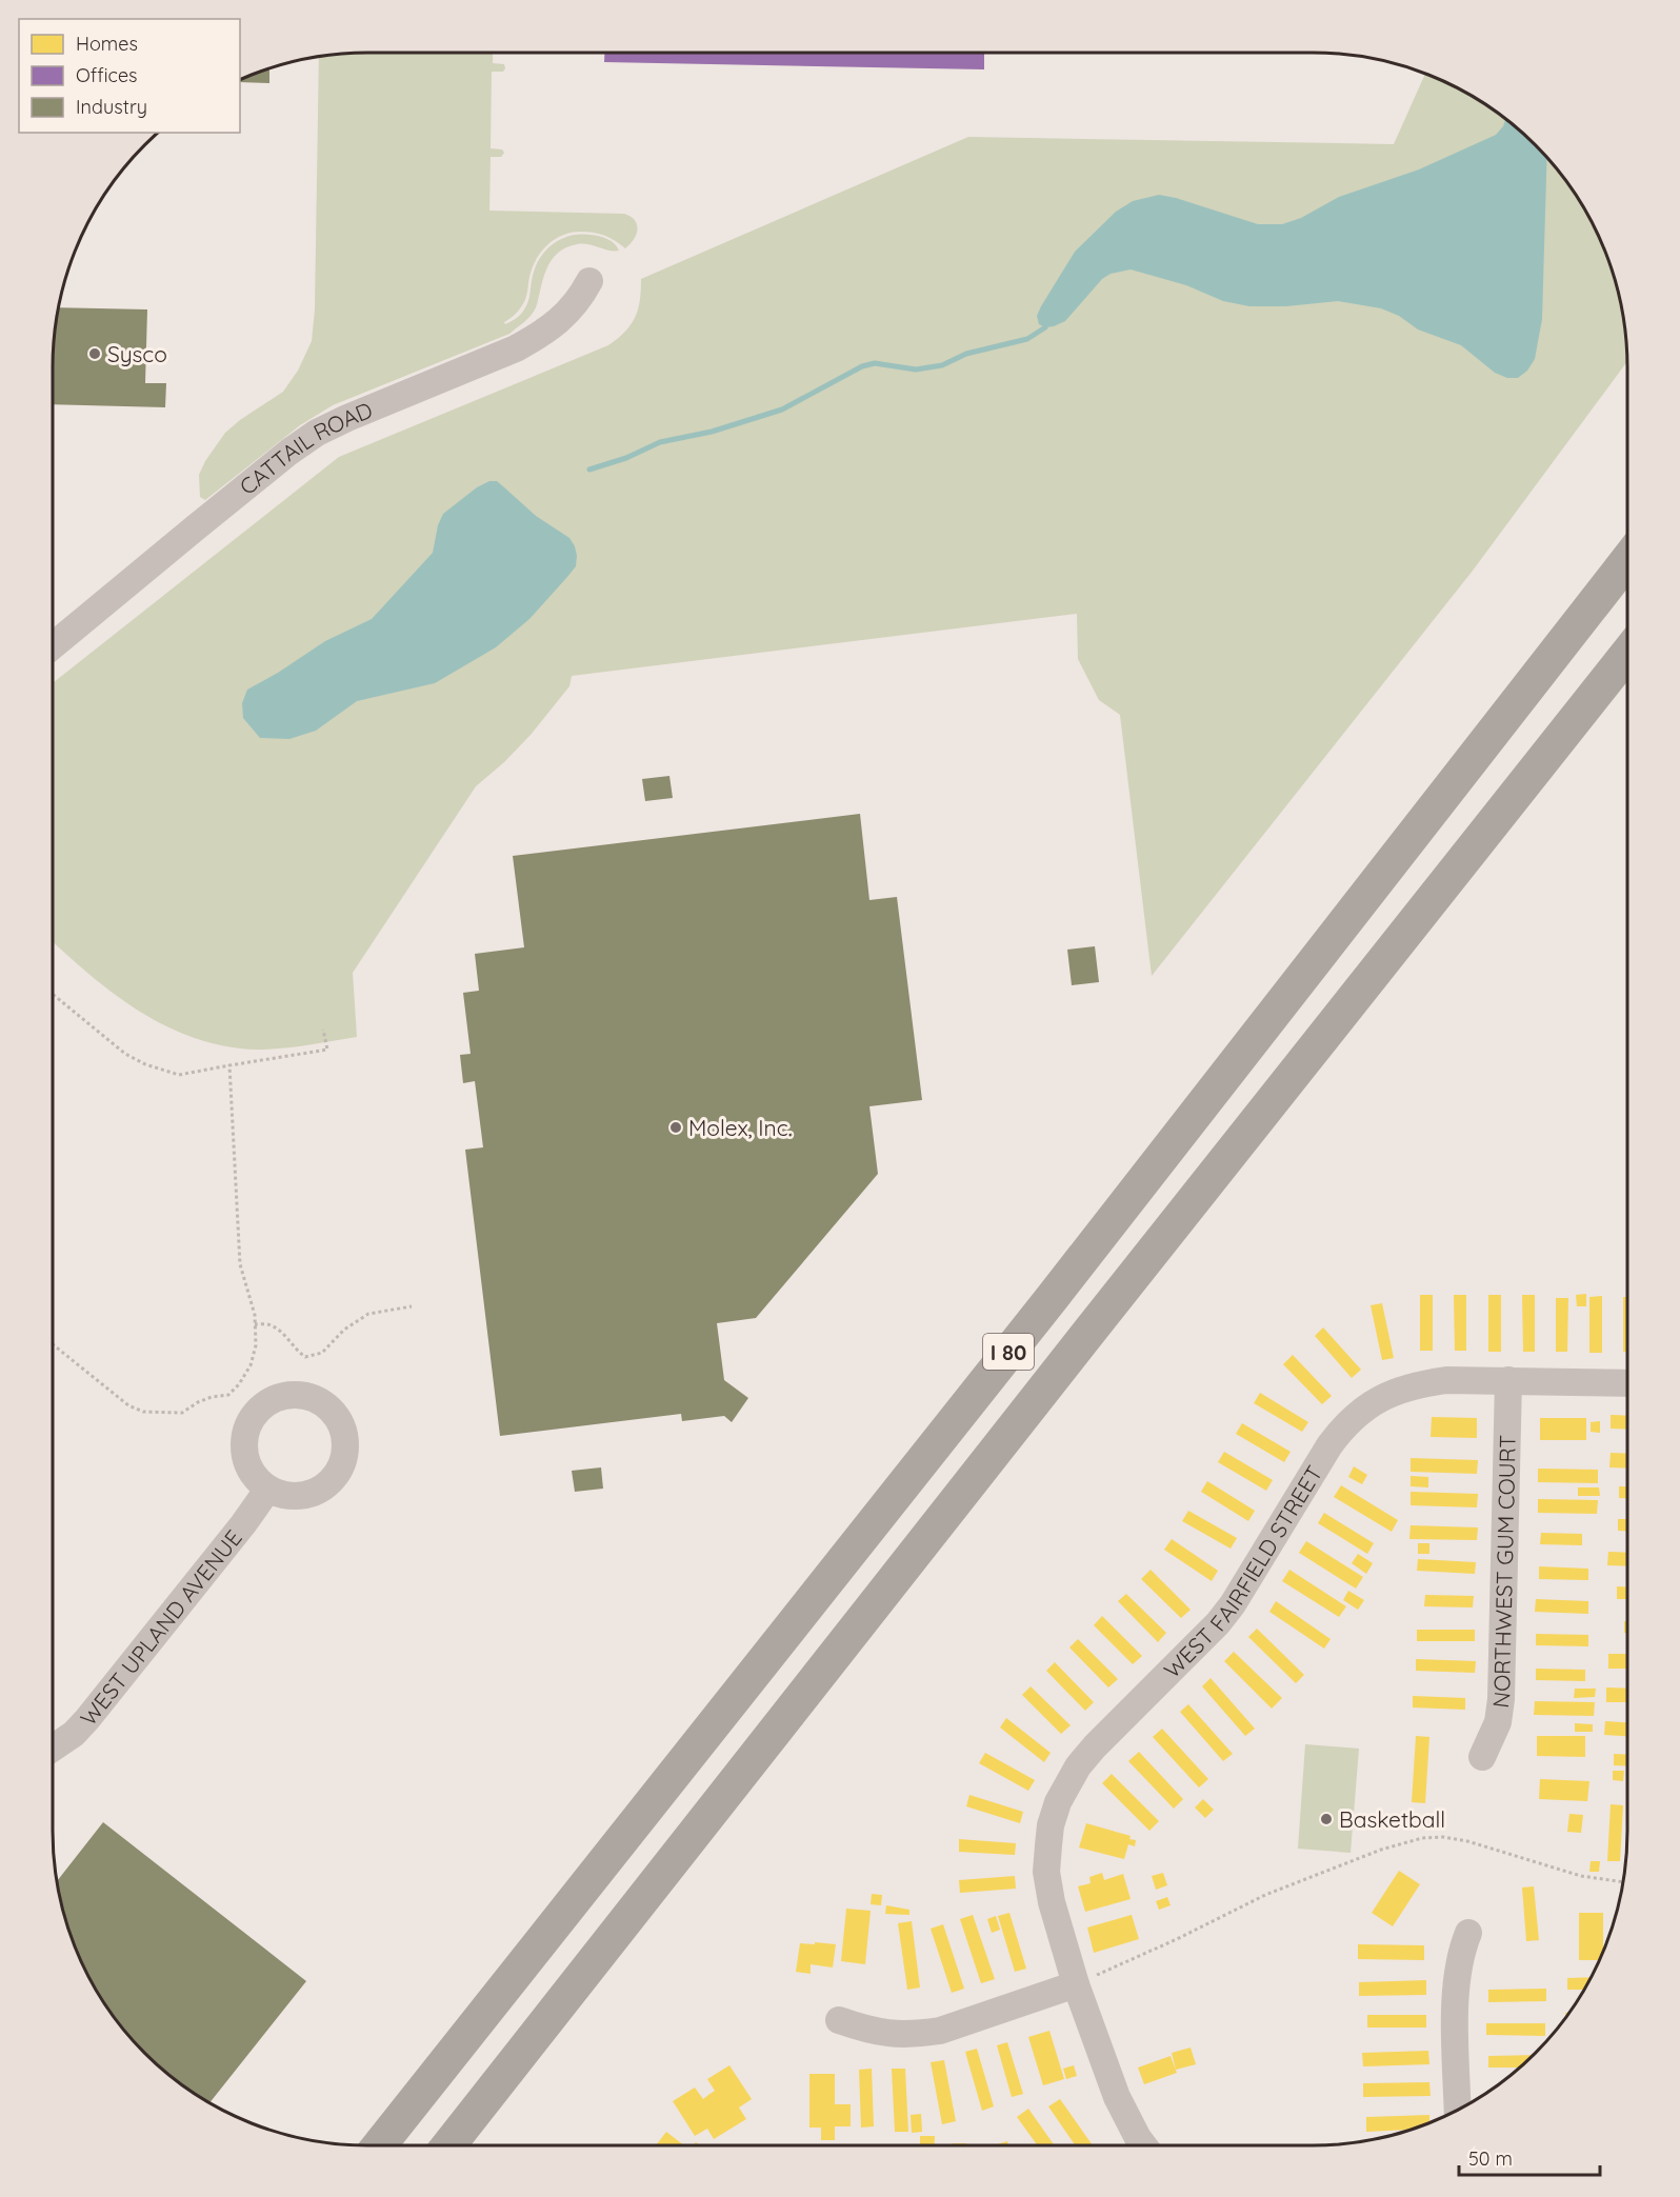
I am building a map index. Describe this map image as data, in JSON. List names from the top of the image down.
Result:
{
  "streets": {
    "highway": ["I 80"],
    "street": [
      "CATTAIL ROAD",
      "WEST FAIRFIELD STREET",
      "NORTHWEST GUM COURT",
      "WEST UPLAND AVENUE"
    ]
  },
  "crossings": [
    ["WEST FAIRFIELD STREET", "NORTHWEST GUM COURT"]
  ],
  "places": ["Sysco", "Molex, Inc.", "Basketball"],
  "legend": ["Homes", "Offices", "Industry"],
  "scale_bar": "50 m"
}
